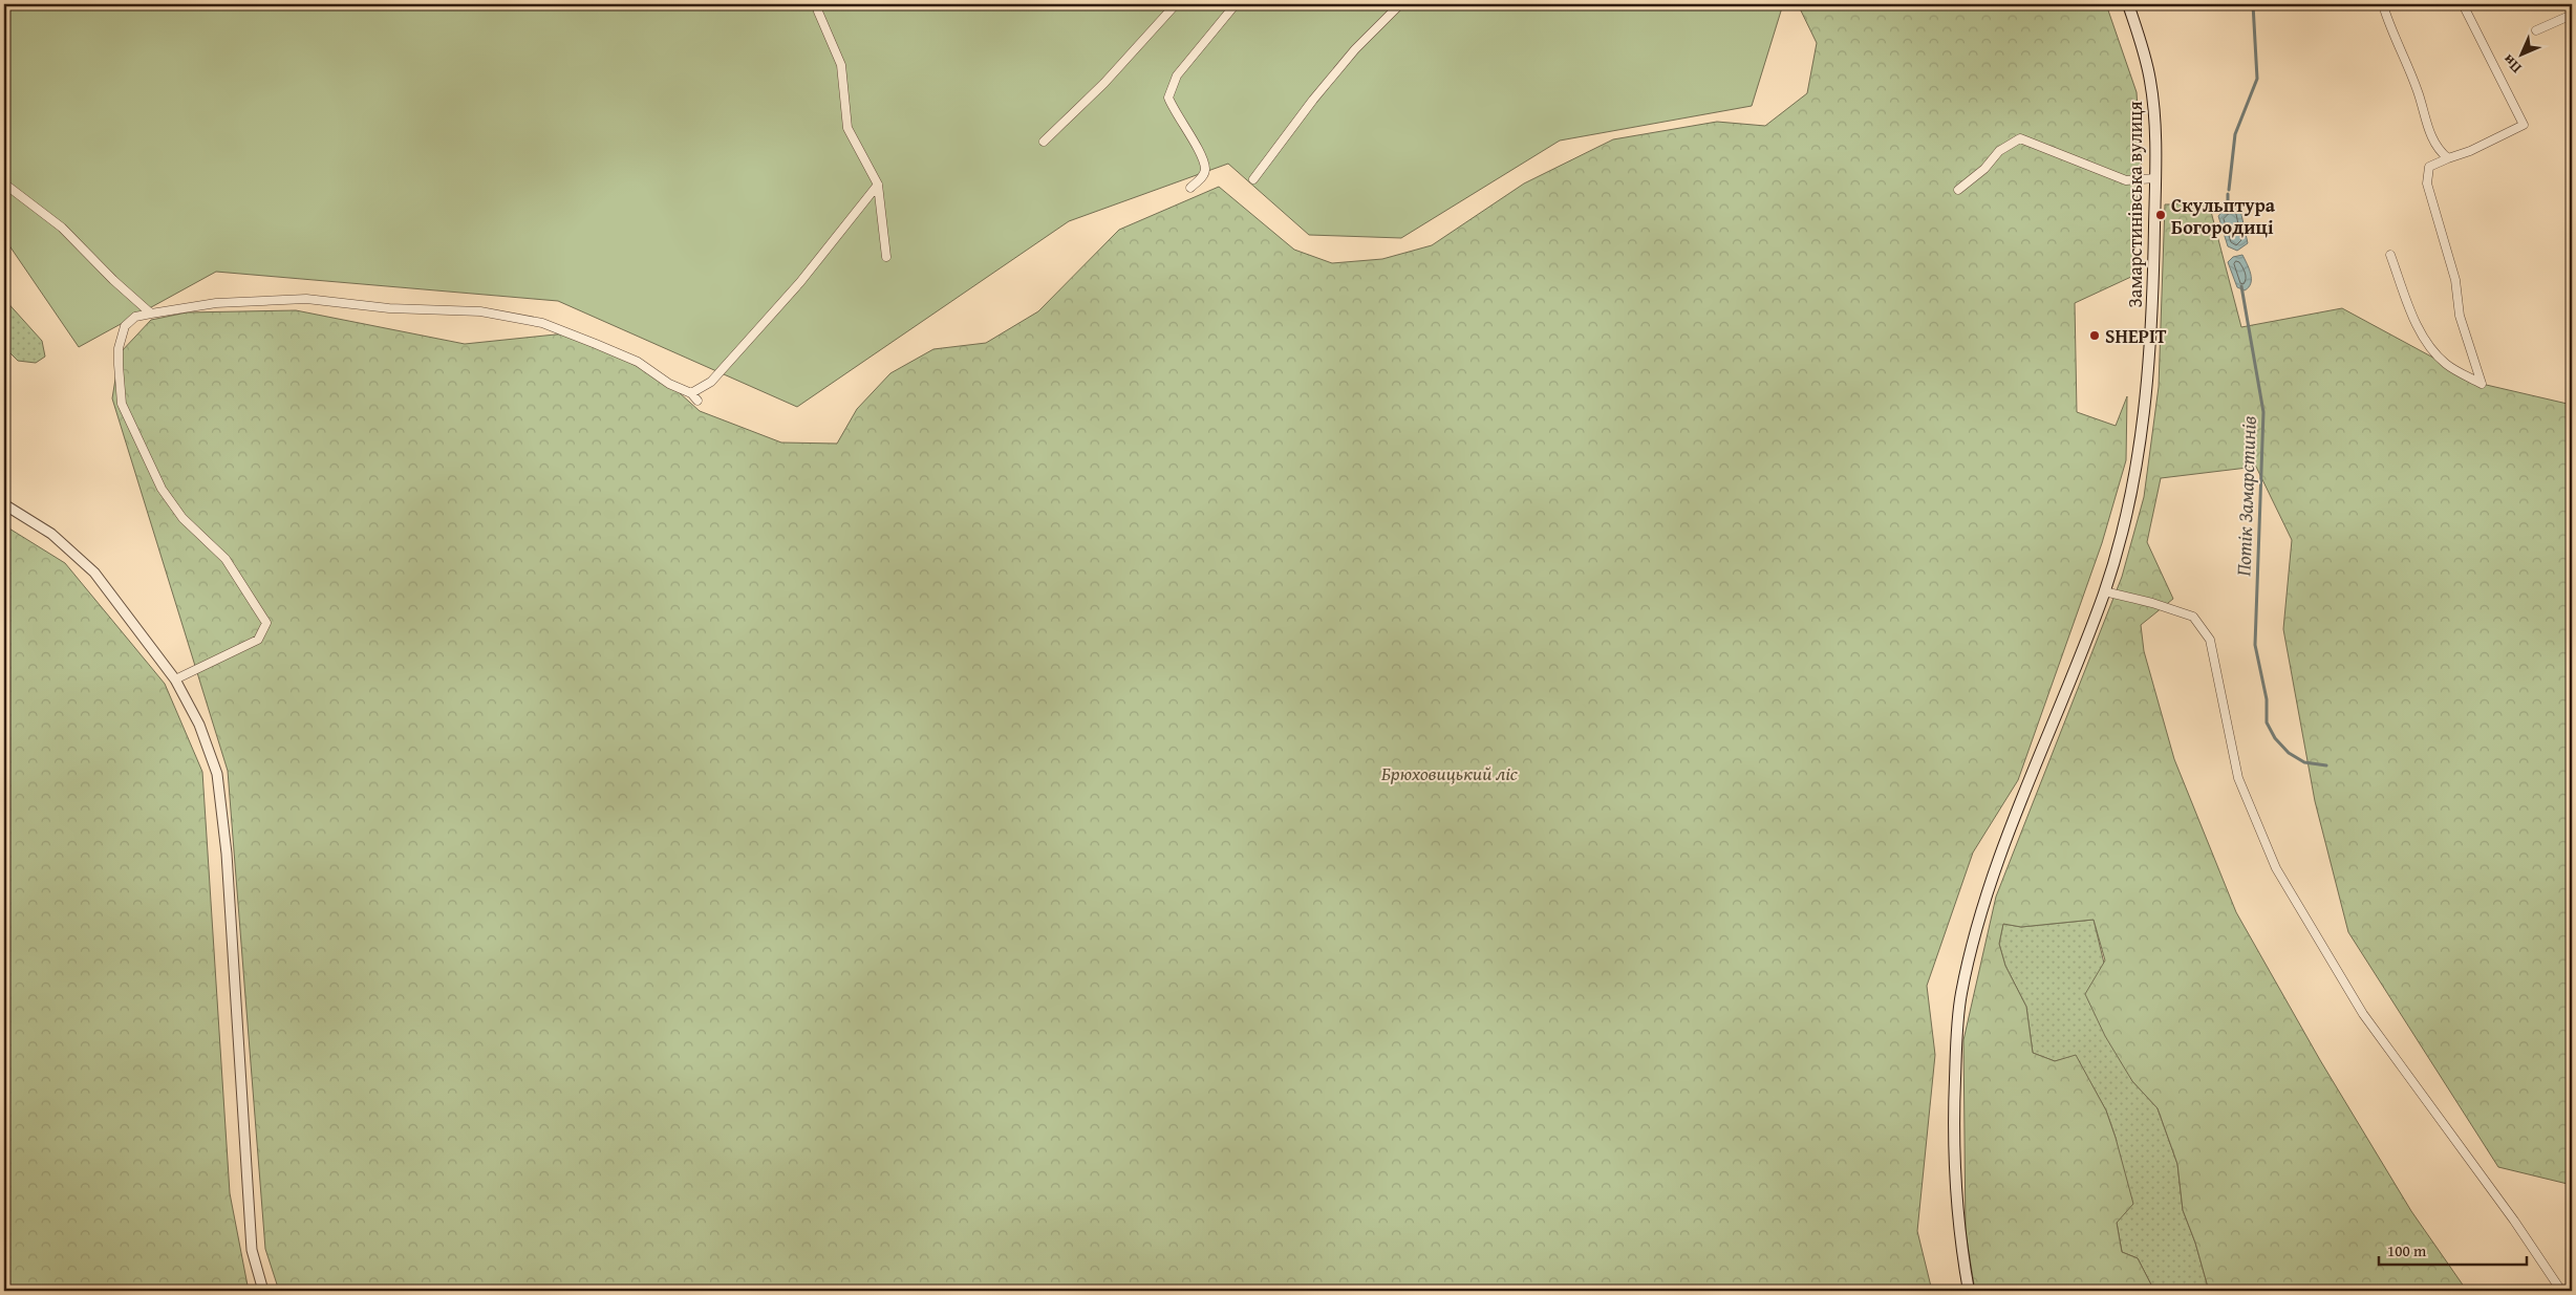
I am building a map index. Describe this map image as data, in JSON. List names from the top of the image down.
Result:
{
  "streets": {
    "main road": ["Замарстинівська вулиця"]
  },
  "water": ["Потік Замарстинів"],
  "parks": ["Брюховицький ліс"],
  "places": ["Скульптура Богородиці", "SHEPIT"],
  "scale_bar": "100 m",
  "north": "bottom left"
}
